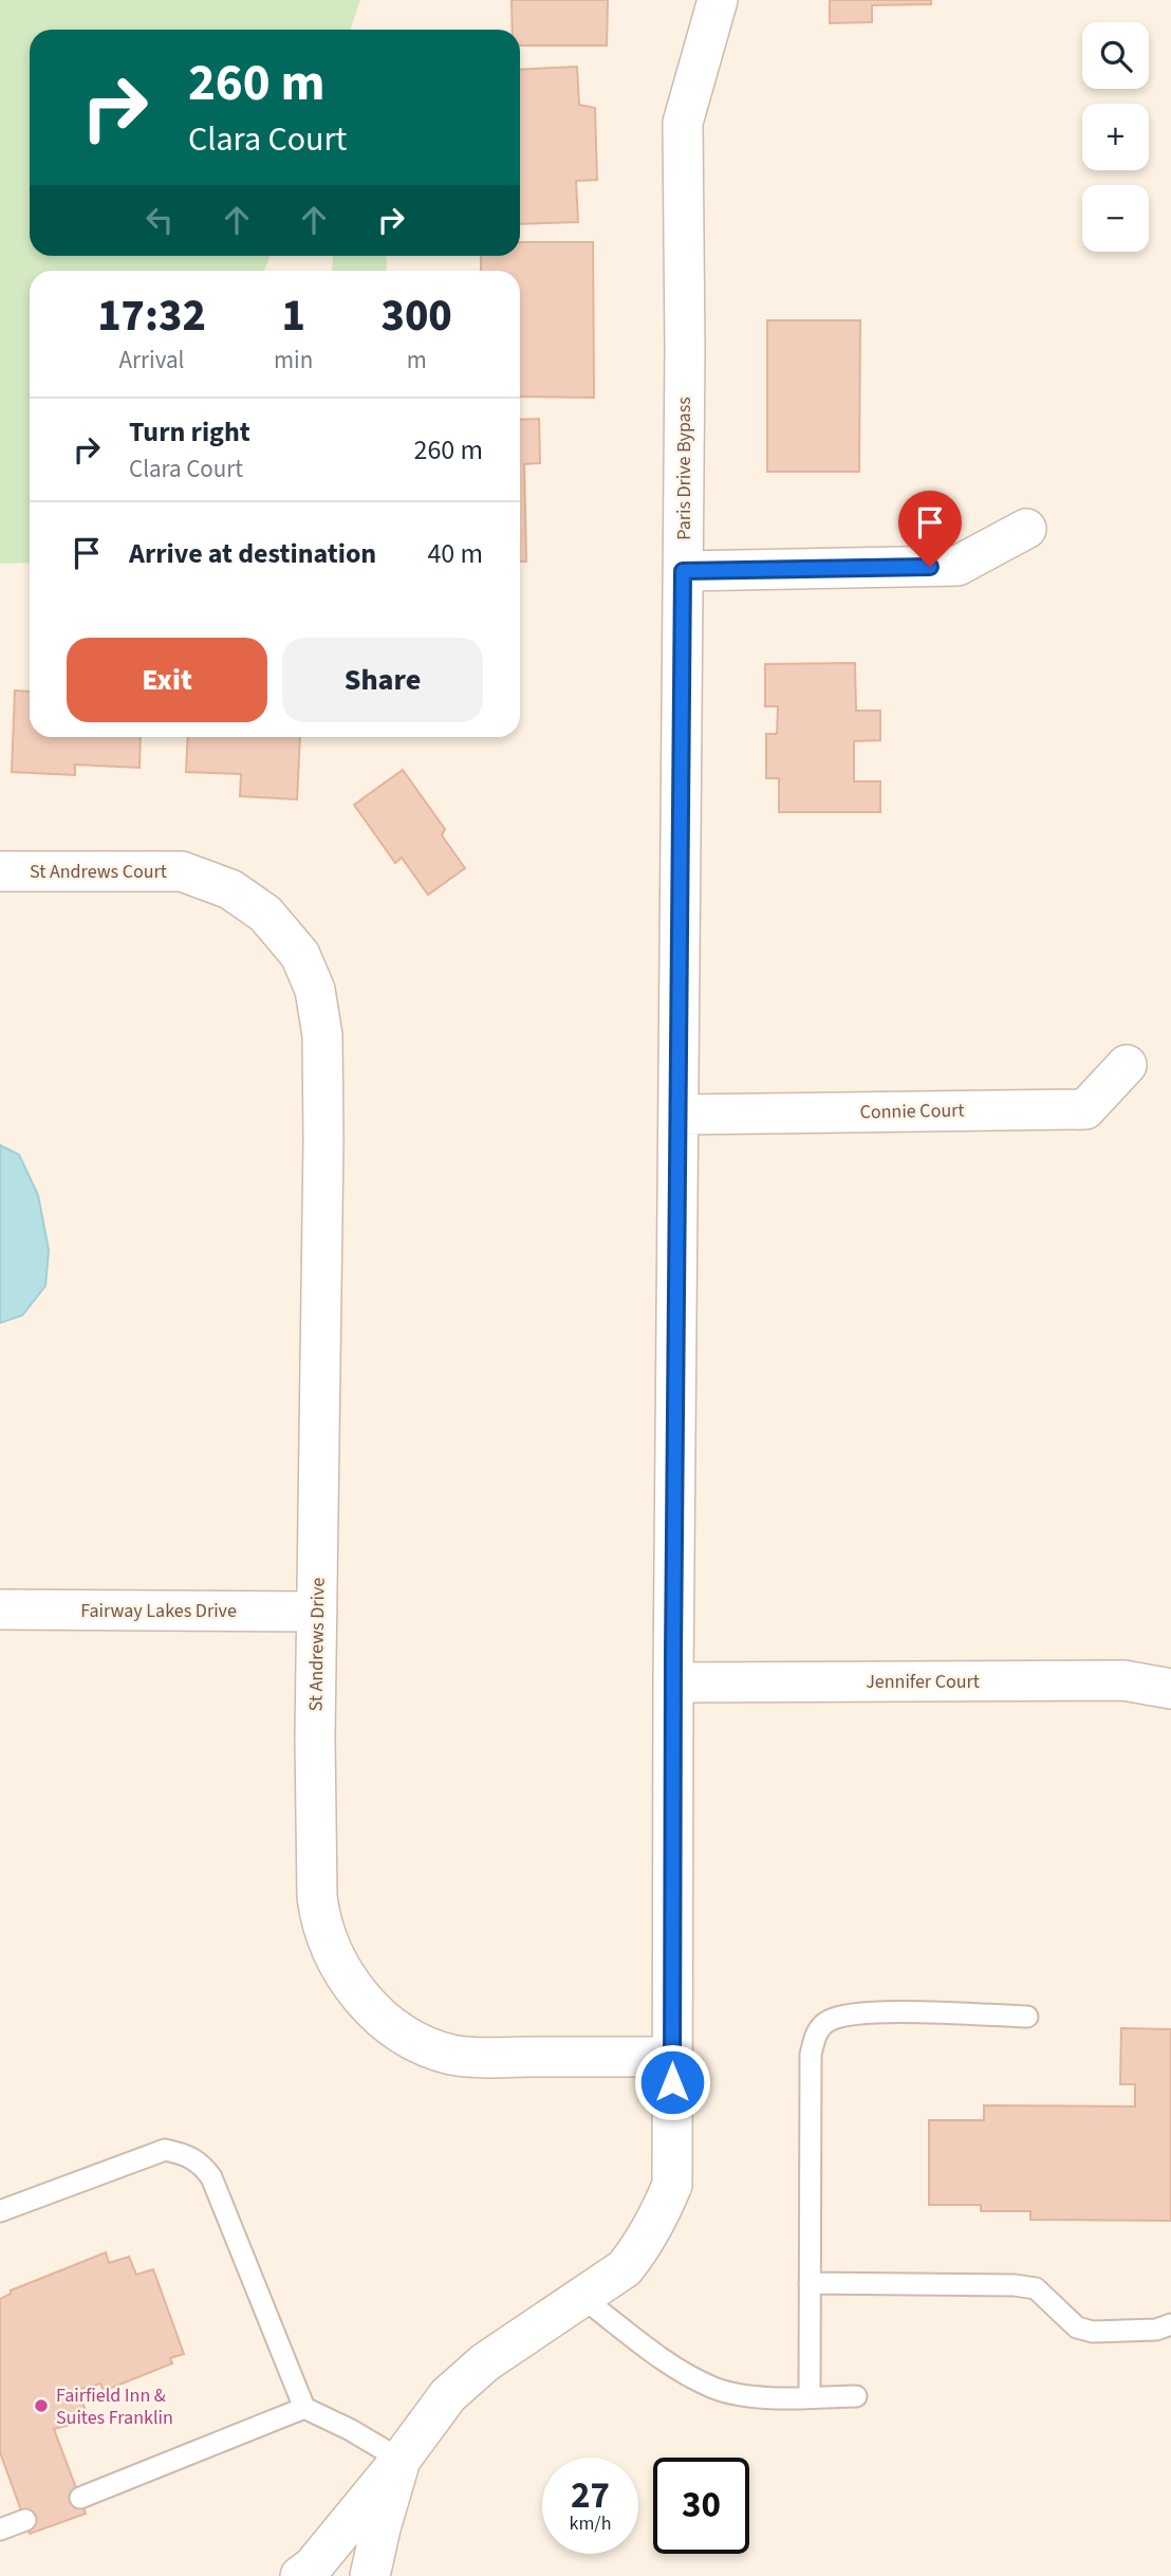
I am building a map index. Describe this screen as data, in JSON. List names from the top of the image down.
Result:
{
  "streets": {
    "street": [
      "Paris Drive Bypass",
      "St Andrews Court",
      "Connie Court",
      "Fairway Lakes Drive",
      "St Andrews Drive",
      "Jennifer Court"
    ]
  },
  "crossings": [
    ["Paris Drive Bypass", "Connie Court"],
    ["Paris Drive Bypass", "St Andrews Drive"],
    ["Paris Drive Bypass", "Jennifer Court"],
    ["St Andrews Court", "St Andrews Drive"],
    ["Fairway Lakes Drive", "St Andrews Drive"]
  ],
  "places": ["Fairfield Inn & Suites Franklin"],
  "page": {
    "map_buttons": ["+", "−"],
    "turn": ["260 m", "Clara Court"],
    "eta": [
      "17:32",
      "Arrival",
      "1",
      "min",
      "300",
      "m"
    ],
    "list": [
      {
        "name": "Turn right",
        "note": "Clara Court",
        "value": "260 m"
      },
      {
        "name": "Arrive at destination",
        "value": "40 m"
      }
    ],
    "buttons": ["Exit", "Share"],
    "speed": "27 km/h",
    "limit": "30"
  }
}
